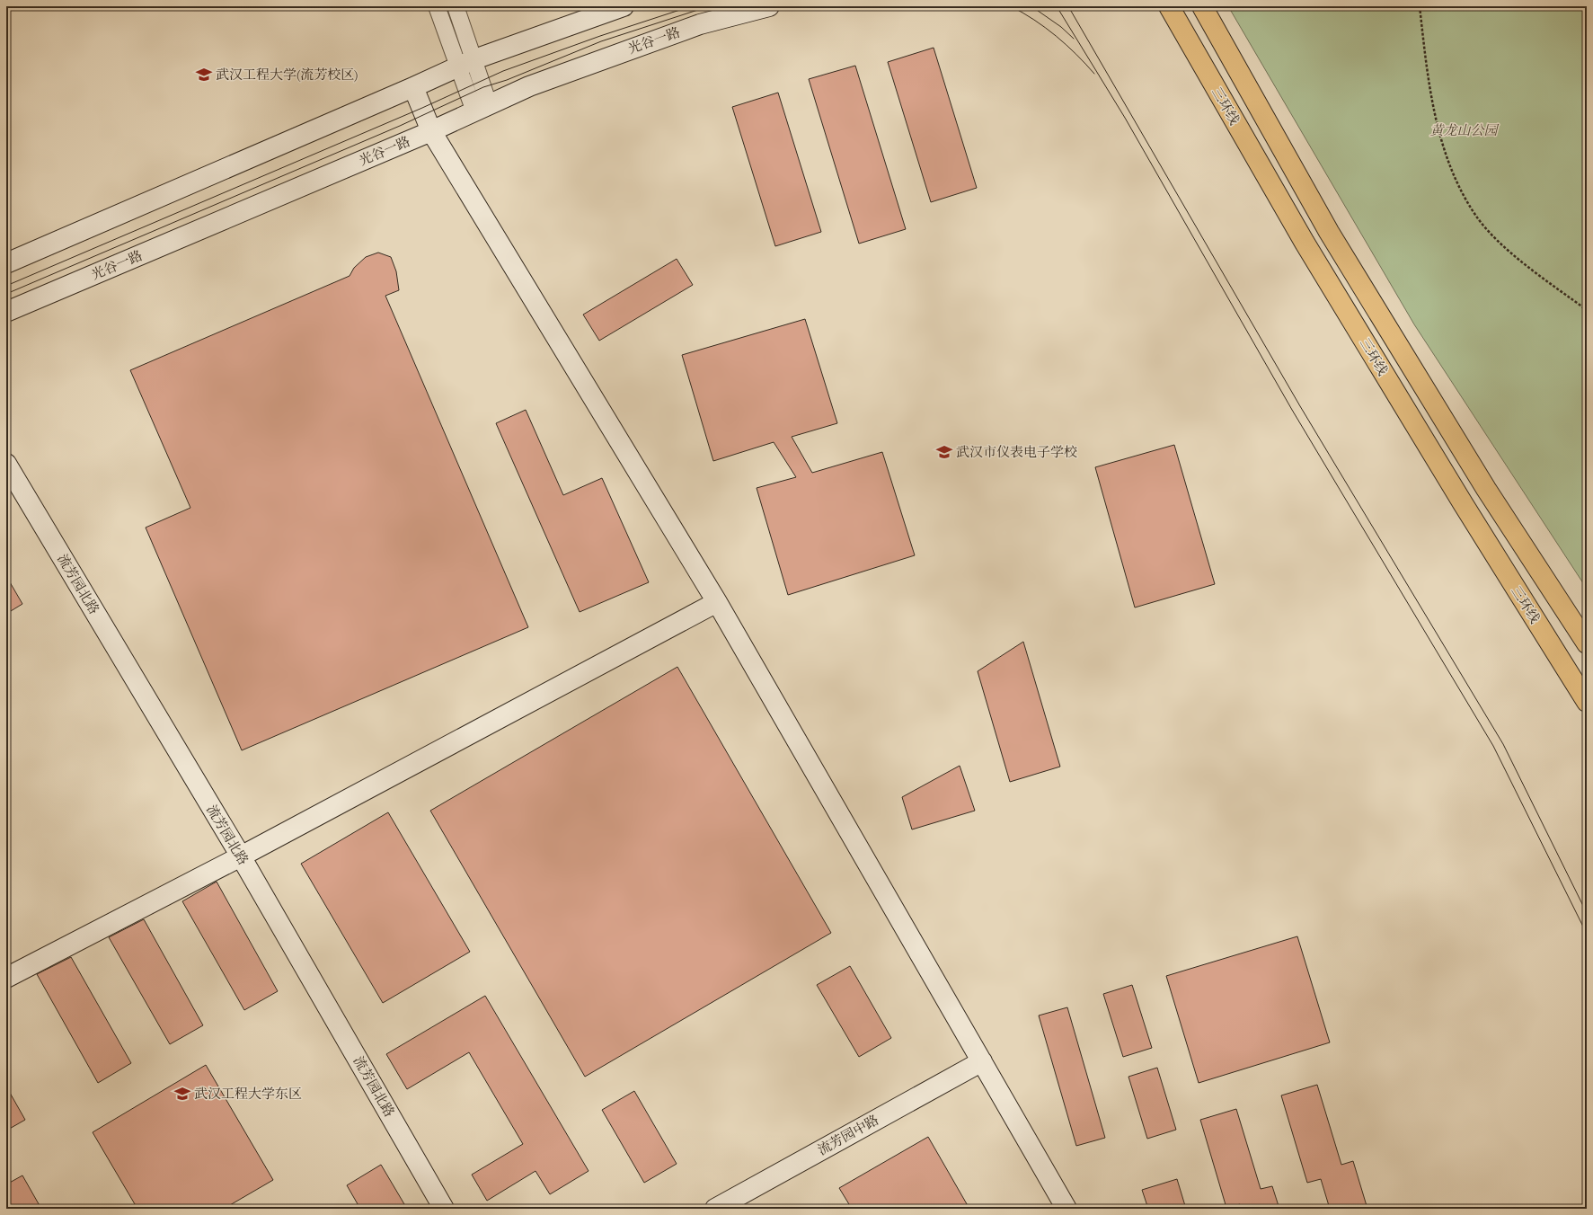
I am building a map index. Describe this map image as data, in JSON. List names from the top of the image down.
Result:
{
  "streets": {
    "highway": ["三环线"],
    "street": ["光谷一路", "流芳园北路", "流芳园中路"]
  },
  "parks": ["黄龙山公园"],
  "places": {
    "school or university": ["武汉工程大学(流芳校区)", "武汉市仪表电子学校", "武汉工程大学东区"]
  }
}
